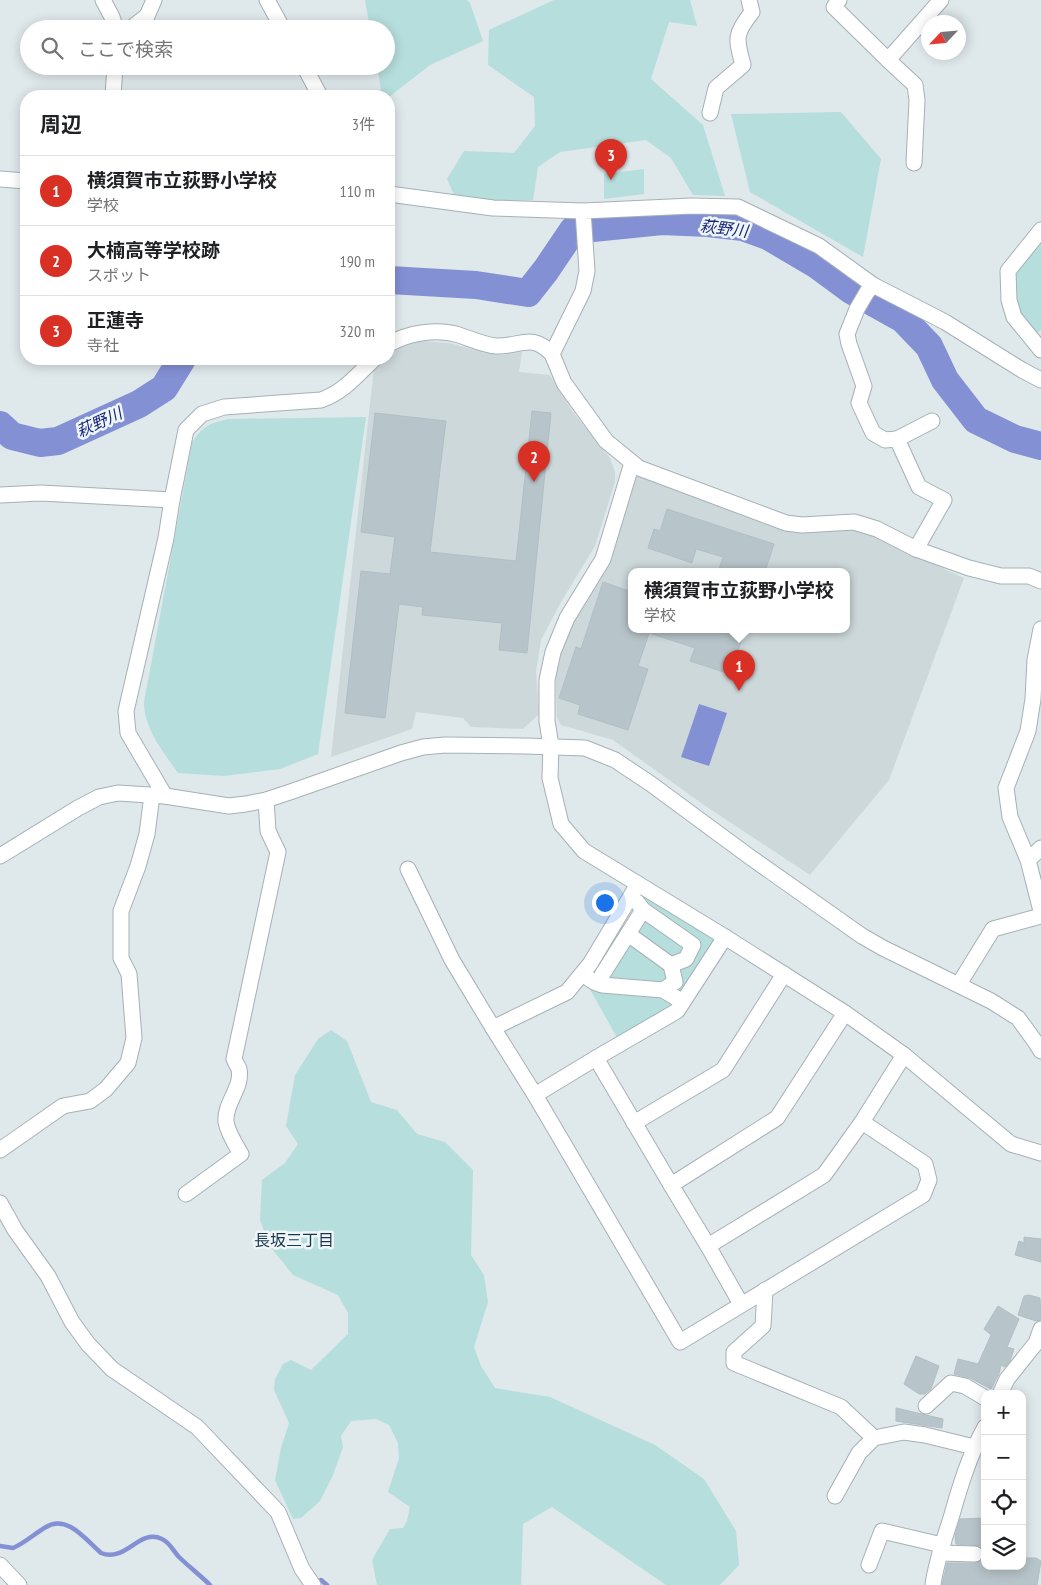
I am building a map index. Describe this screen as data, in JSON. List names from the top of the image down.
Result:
{
  "districts": ["長坂三丁目"],
  "water": ["萩野川"],
  "north": "bottom left",
  "page": {
    "search": "ここで検索",
    "heading": ["周辺", "3件"],
    "pins": ["3", "2", "1"],
    "list": [
      {
        "mark": "1",
        "name": "横須賀市立荻野小学校",
        "note": "学校",
        "value": "110 m"
      },
      {
        "mark": "2",
        "name": "大楠高等学校跡",
        "note": "スポット",
        "value": "190 m"
      },
      {
        "mark": "3",
        "name": "正蓮寺",
        "note": "寺社",
        "value": "320 m"
      }
    ],
    "popup": ["横須賀市立荻野小学校", "学校"],
    "map_buttons": ["+", "−"]
  }
}
